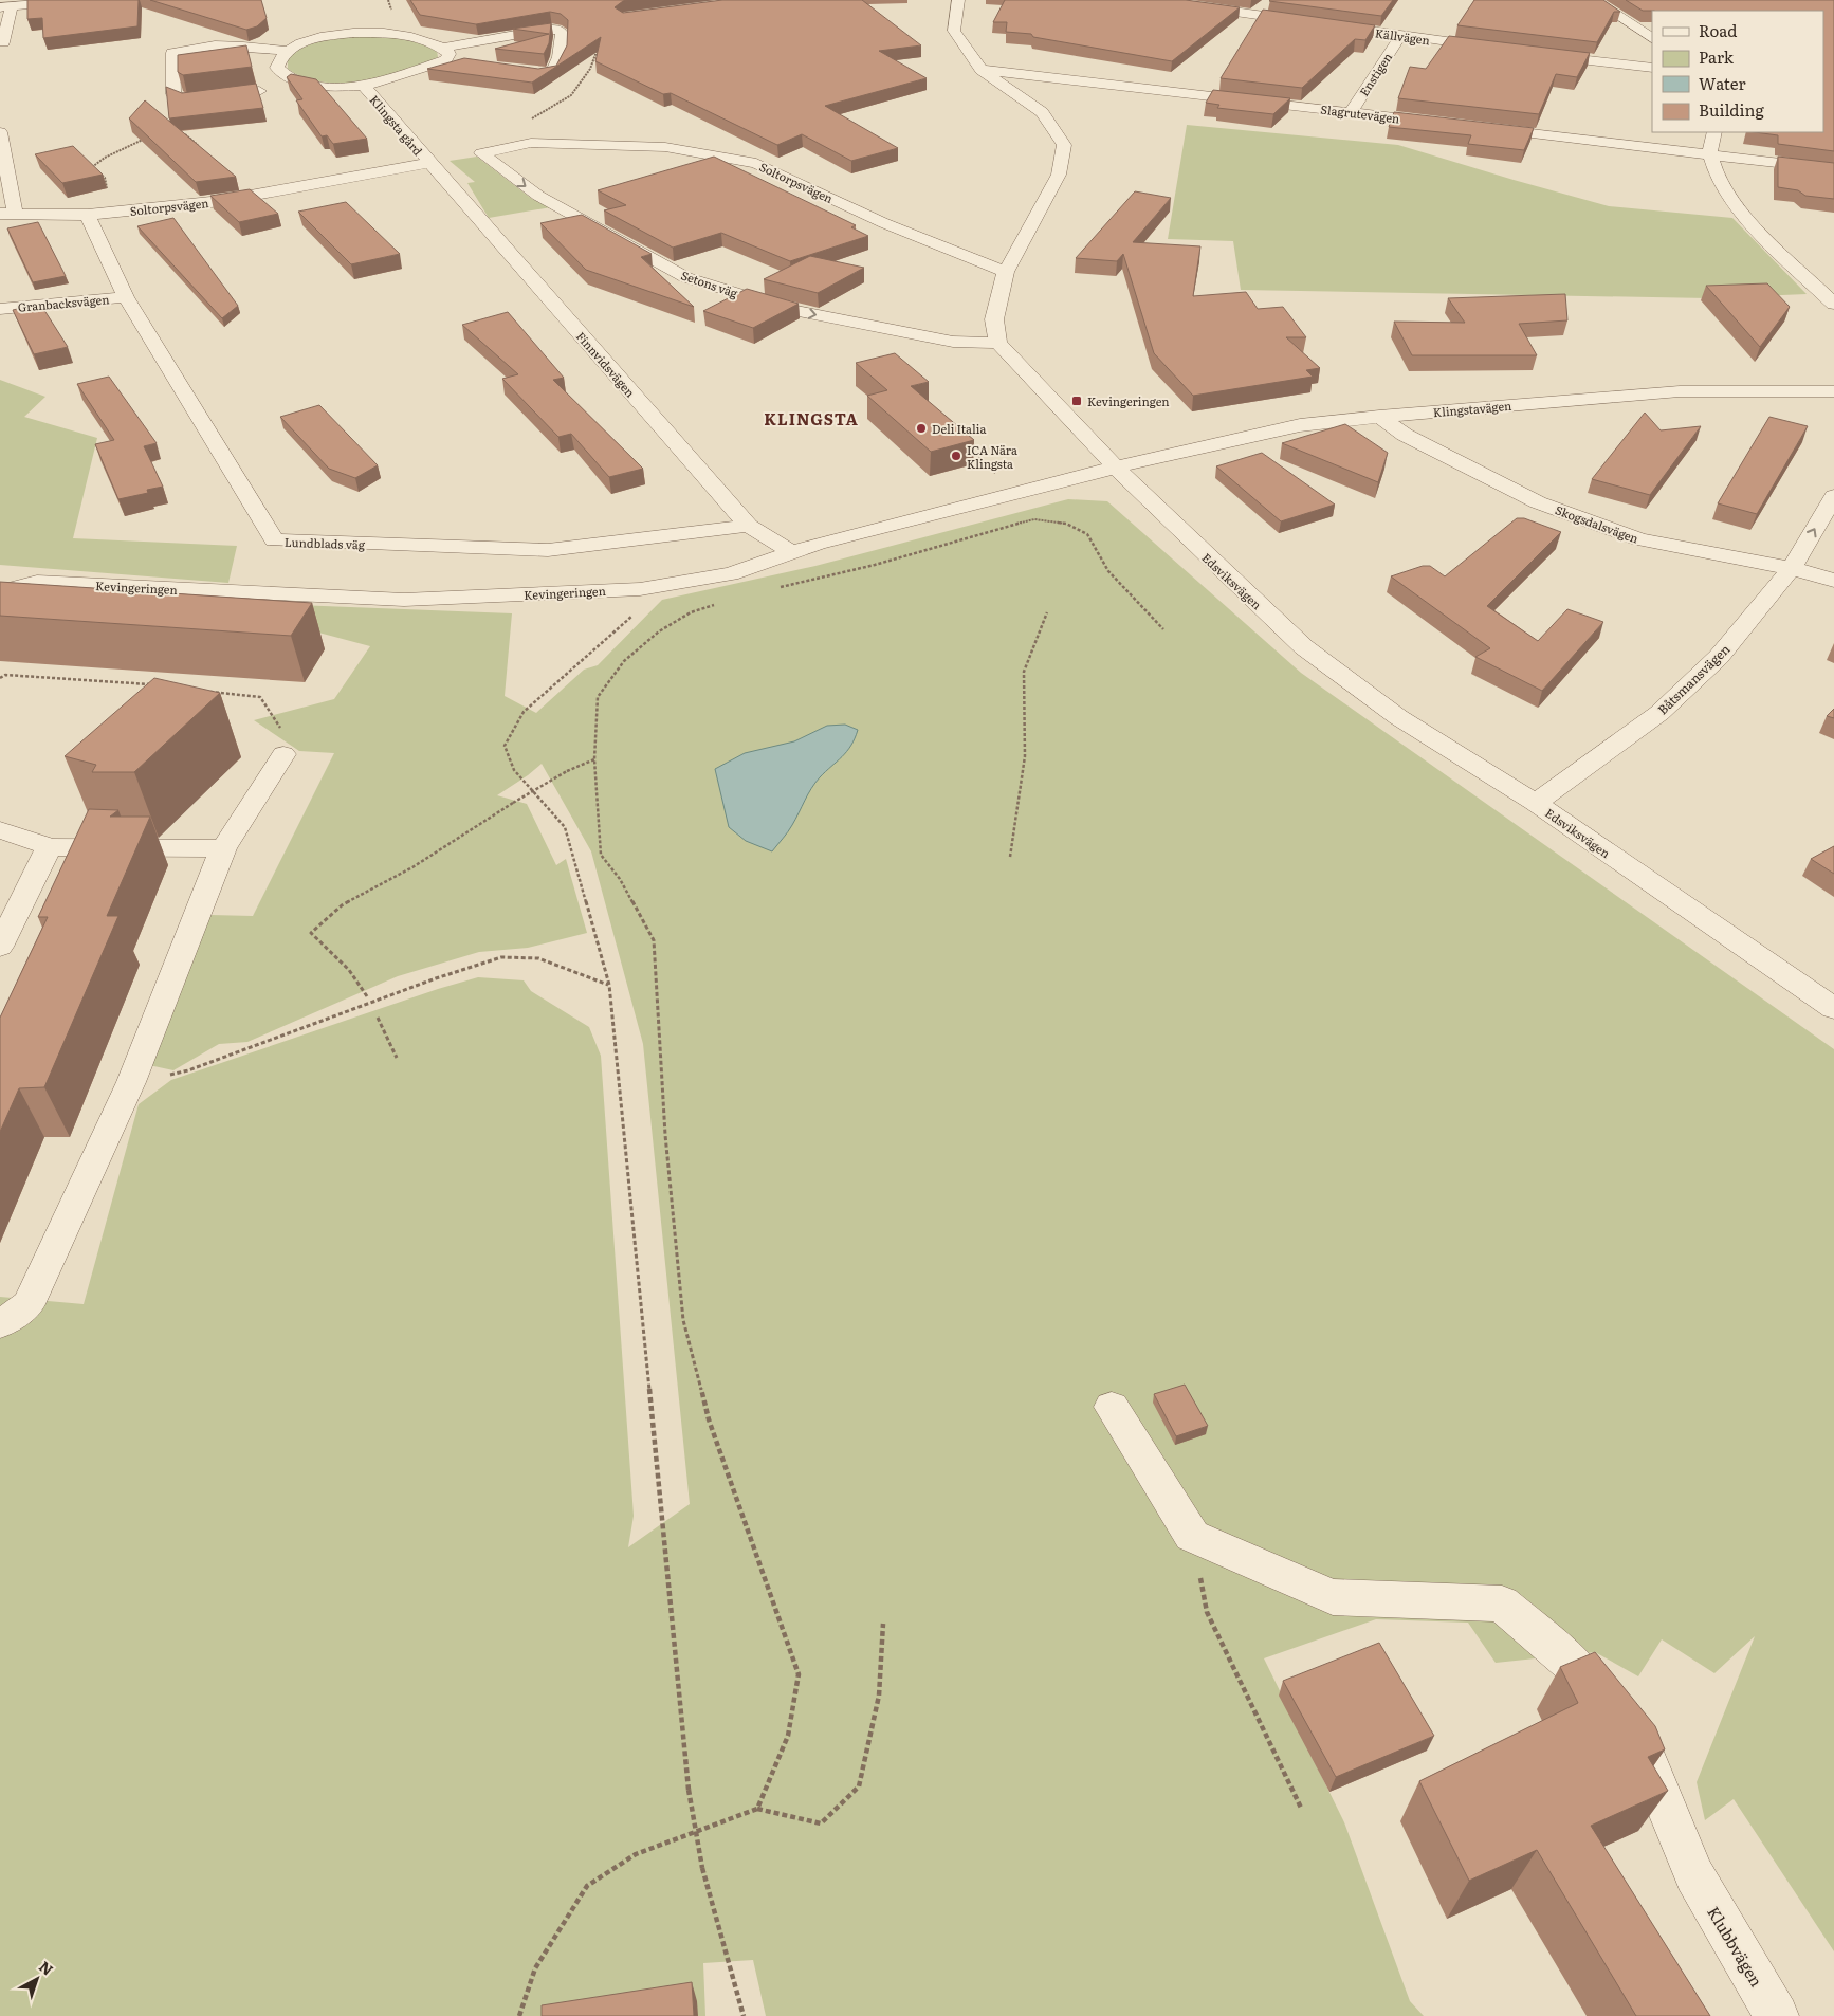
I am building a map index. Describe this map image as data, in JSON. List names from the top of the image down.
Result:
{
  "streets": {
    "street": [
      "Källvägen",
      "Enstigen",
      "Slagrutevägen",
      "Klingsta gård",
      "Soltorpsvägen",
      "Setons väg",
      "Granbacksvägen",
      "Finnvidsvägen",
      "Klingstavägen",
      "Skogsdalsvägen",
      "Lundblads väg",
      "Edsviksvägen",
      "Kevingeringen",
      "Båtsmansvägen",
      "Klubbvägen"
    ]
  },
  "crossings": [
    ["Källvägen", "Enstigen"],
    ["Enstigen", "Slagrutevägen"],
    ["Klingsta gård", "Soltorpsvägen"],
    ["Klingsta gård", "Finnvidsvägen"],
    ["Soltorpsvägen", "Setons väg"],
    ["Soltorpsvägen", "Finnvidsvägen"],
    ["Soltorpsvägen", "Lundblads väg"],
    ["Setons väg", "Edsviksvägen"],
    ["Granbacksvägen", "Lundblads väg"],
    ["Finnvidsvägen", "Lundblads väg"],
    ["Finnvidsvägen", "Kevingeringen"],
    ["Klingstavägen", "Skogsdalsvägen"],
    ["Klingstavägen", "Edsviksvägen"],
    ["Klingstavägen", "Kevingeringen"],
    ["Skogsdalsvägen", "Båtsmansvägen"],
    ["Edsviksvägen", "Kevingeringen"],
    ["Edsviksvägen", "Båtsmansvägen"]
  ],
  "one_way": ["Setons väg"],
  "districts": ["KLINGSTA"],
  "places": {
    "transit": ["Kevingeringen"],
    "other": ["Deli Italia", "ICA Nära Klingsta"]
  },
  "legend": [
    "Road",
    "Park",
    "Water",
    "Building"
  ],
  "north": "top right"
}
